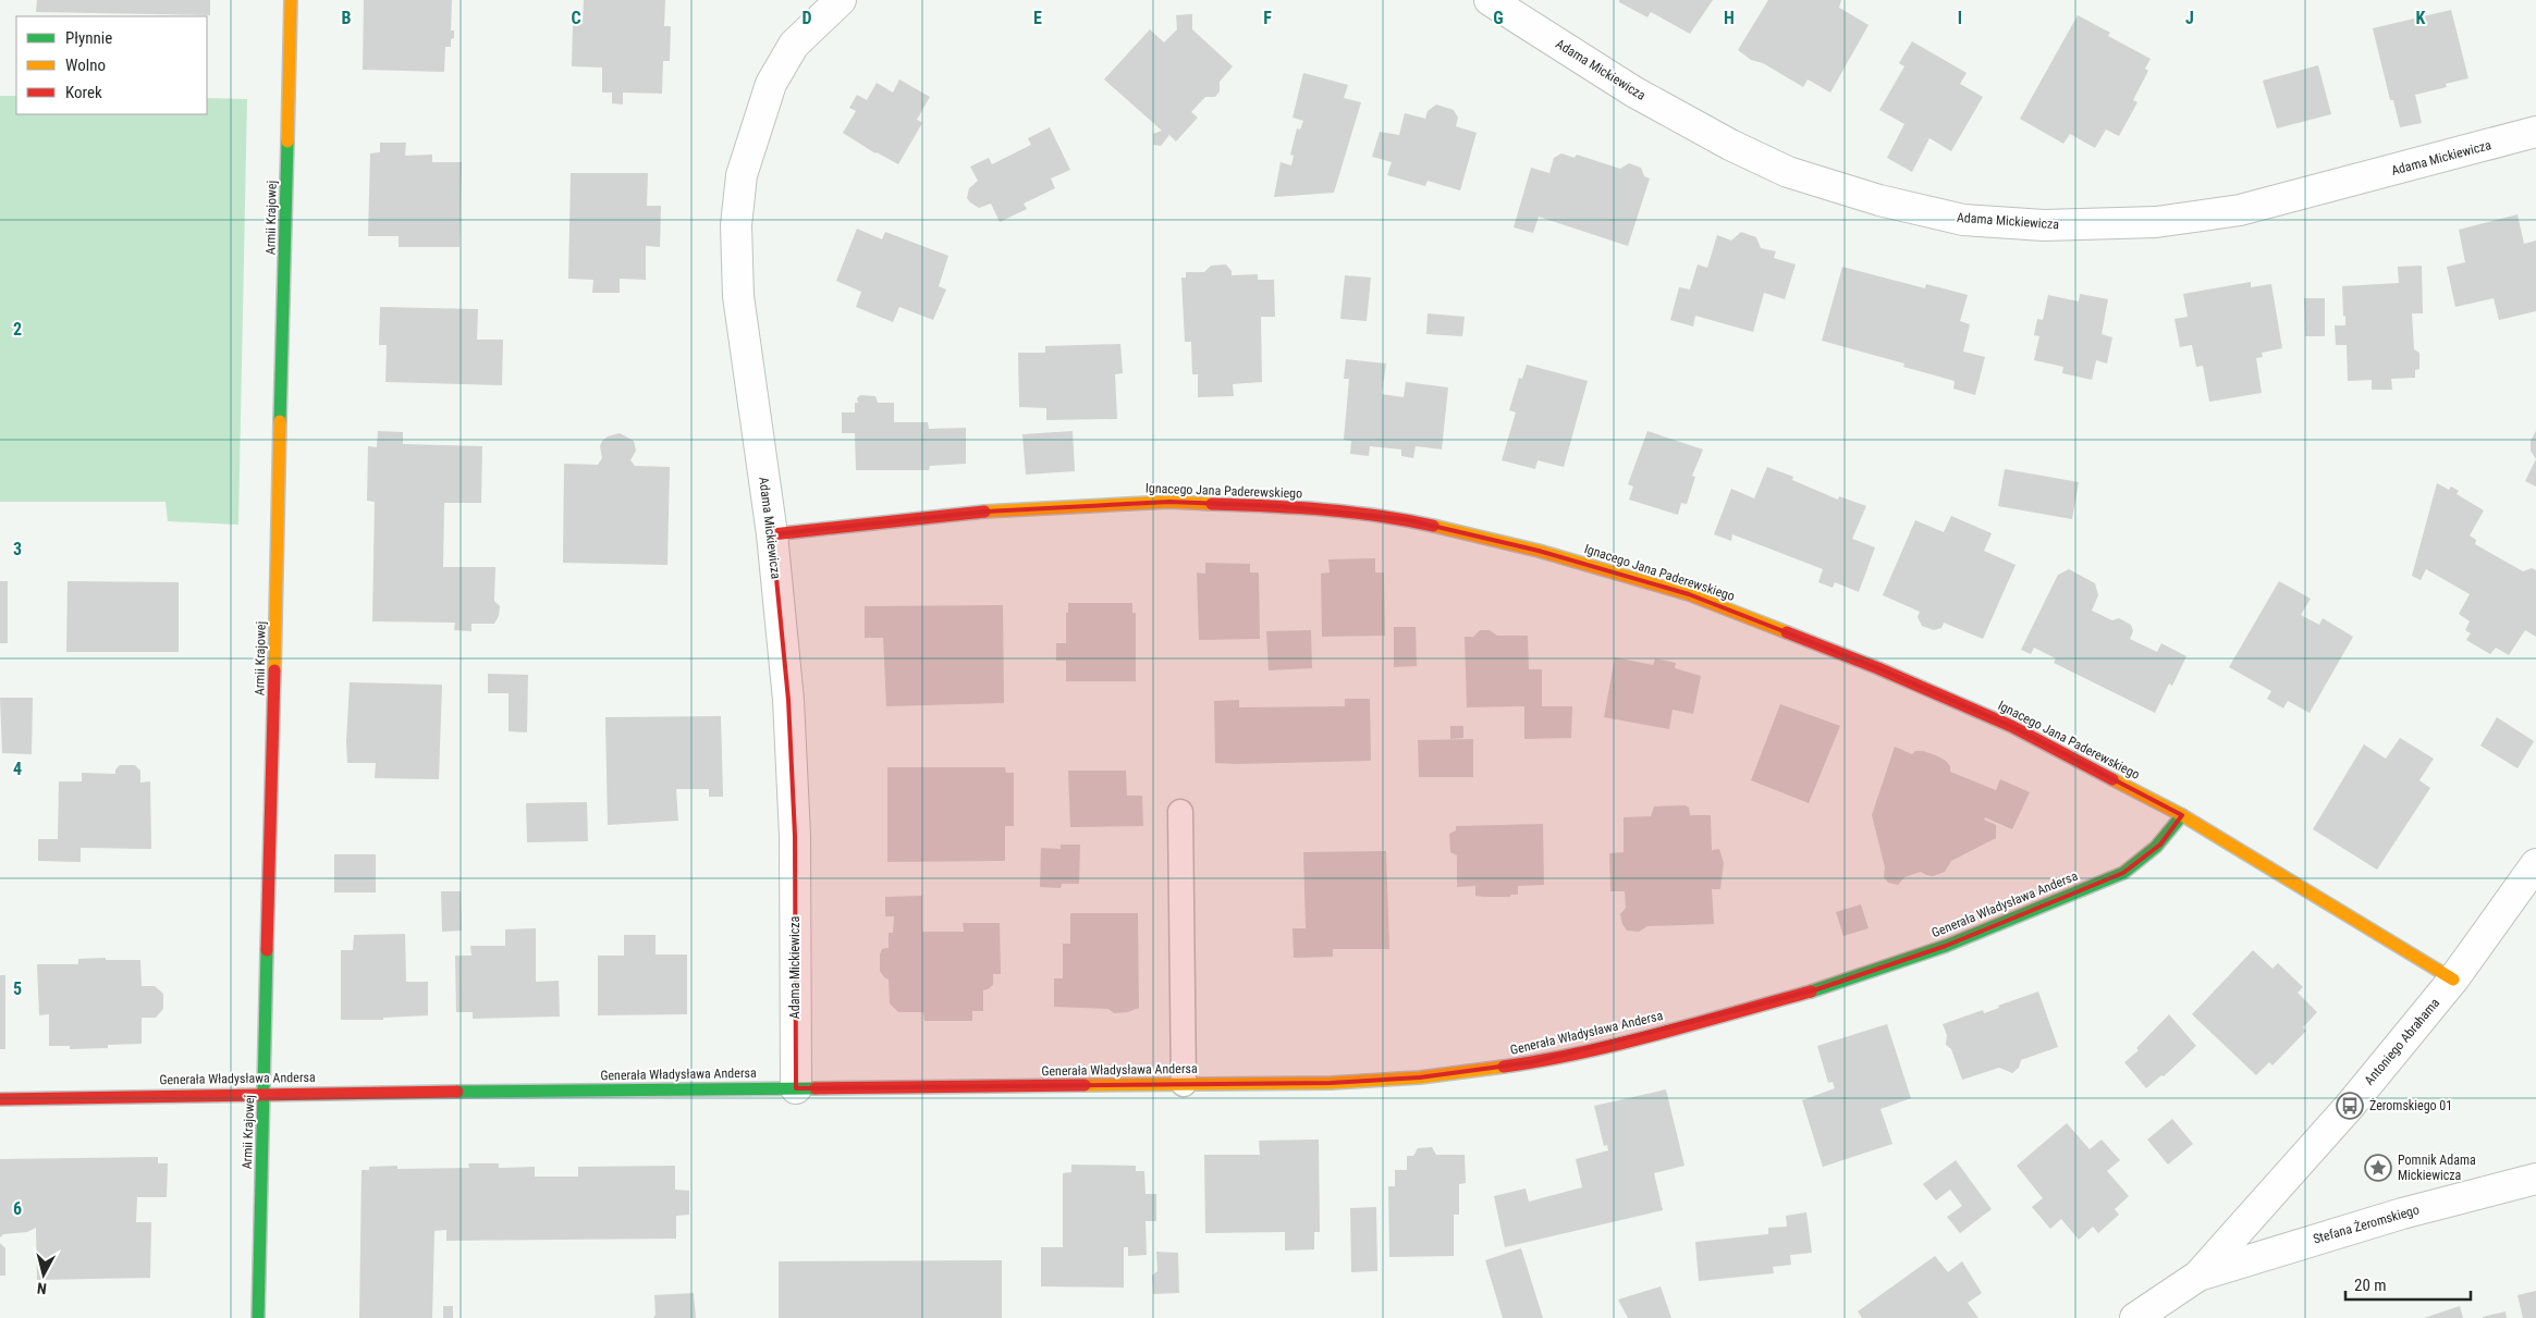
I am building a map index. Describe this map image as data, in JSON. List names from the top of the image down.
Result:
{
  "streets": {
    "street": [
      "Adama Mickiewicza",
      "Armii Krajowej",
      "Ignacego Jana Paderewskiego",
      "Generała Władysława Andersa",
      "Antoniego Abrahama",
      "Stefana Żeromskiego"
    ]
  },
  "crossings": [
    ["Adama Mickiewicza", "Ignacego Jana Paderewskiego"],
    ["Adama Mickiewicza", "Generała Władysława Andersa"],
    ["Armii Krajowej", "Generała Władysława Andersa"],
    ["Ignacego Jana Paderewskiego", "Generała Władysława Andersa"],
    ["Ignacego Jana Paderewskiego", "Antoniego Abrahama"],
    ["Antoniego Abrahama", "Stefana Żeromskiego"]
  ],
  "places": {
    "bus stop": ["Żeromskiego 01"],
    "place": ["Pomnik Adama Mickiewicza"]
  },
  "legend": ["Płynnie", "Wolno", "Korek"],
  "scale_bar": "20 m",
  "north": "bottom",
  "grid": {
    "columns": [
      "B",
      "C",
      "D",
      "E",
      "F",
      "G",
      "H",
      "I",
      "J",
      "K"
    ],
    "rows": [
      "2",
      "3",
      "4",
      "5",
      "6"
    ]
  }
}
